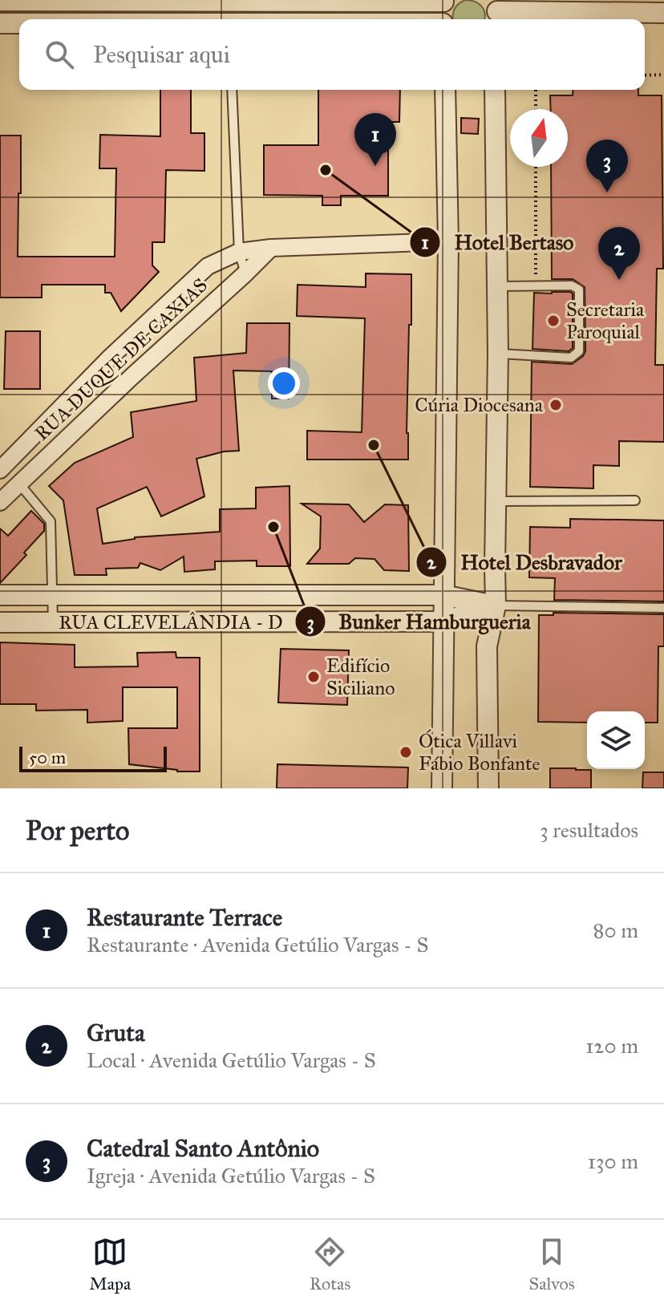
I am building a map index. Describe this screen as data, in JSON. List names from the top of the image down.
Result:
{
  "streets": {
    "street": ["RUA DUQUE DE CAXIAS", "RUA CLEVELÂNDIA - D"]
  },
  "places": [
    "Hotel Bertaso",
    "Secretaria Paroquial",
    "Cúria Diocesana",
    "Hotel Desbravador",
    "Bunker Hamburgueria",
    "Edifício Siciliano",
    "Ótica Villavi Fábio Bonfante"
  ],
  "scale_bar": "50 m",
  "north": "top",
  "page": {
    "search": "Pesquisar aqui",
    "pins": ["1", "3", "2"],
    "scale": "50 m",
    "heading": ["Por perto", "3 resultados"],
    "list": [
      {
        "mark": "1",
        "name": "Restaurante Terrace",
        "note": "Restaurante · Avenida Getúlio Vargas - S",
        "value": "80 m"
      },
      {
        "mark": "2",
        "name": "Gruta",
        "note": "Local · Avenida Getúlio Vargas - S",
        "value": "120 m"
      },
      {
        "mark": "3",
        "name": "Catedral Santo Antônio",
        "note": "Igreja · Avenida Getúlio Vargas - S",
        "value": "130 m"
      }
    ],
    "nav": ["Mapa", "Rotas", "Salvos"]
  }
}
